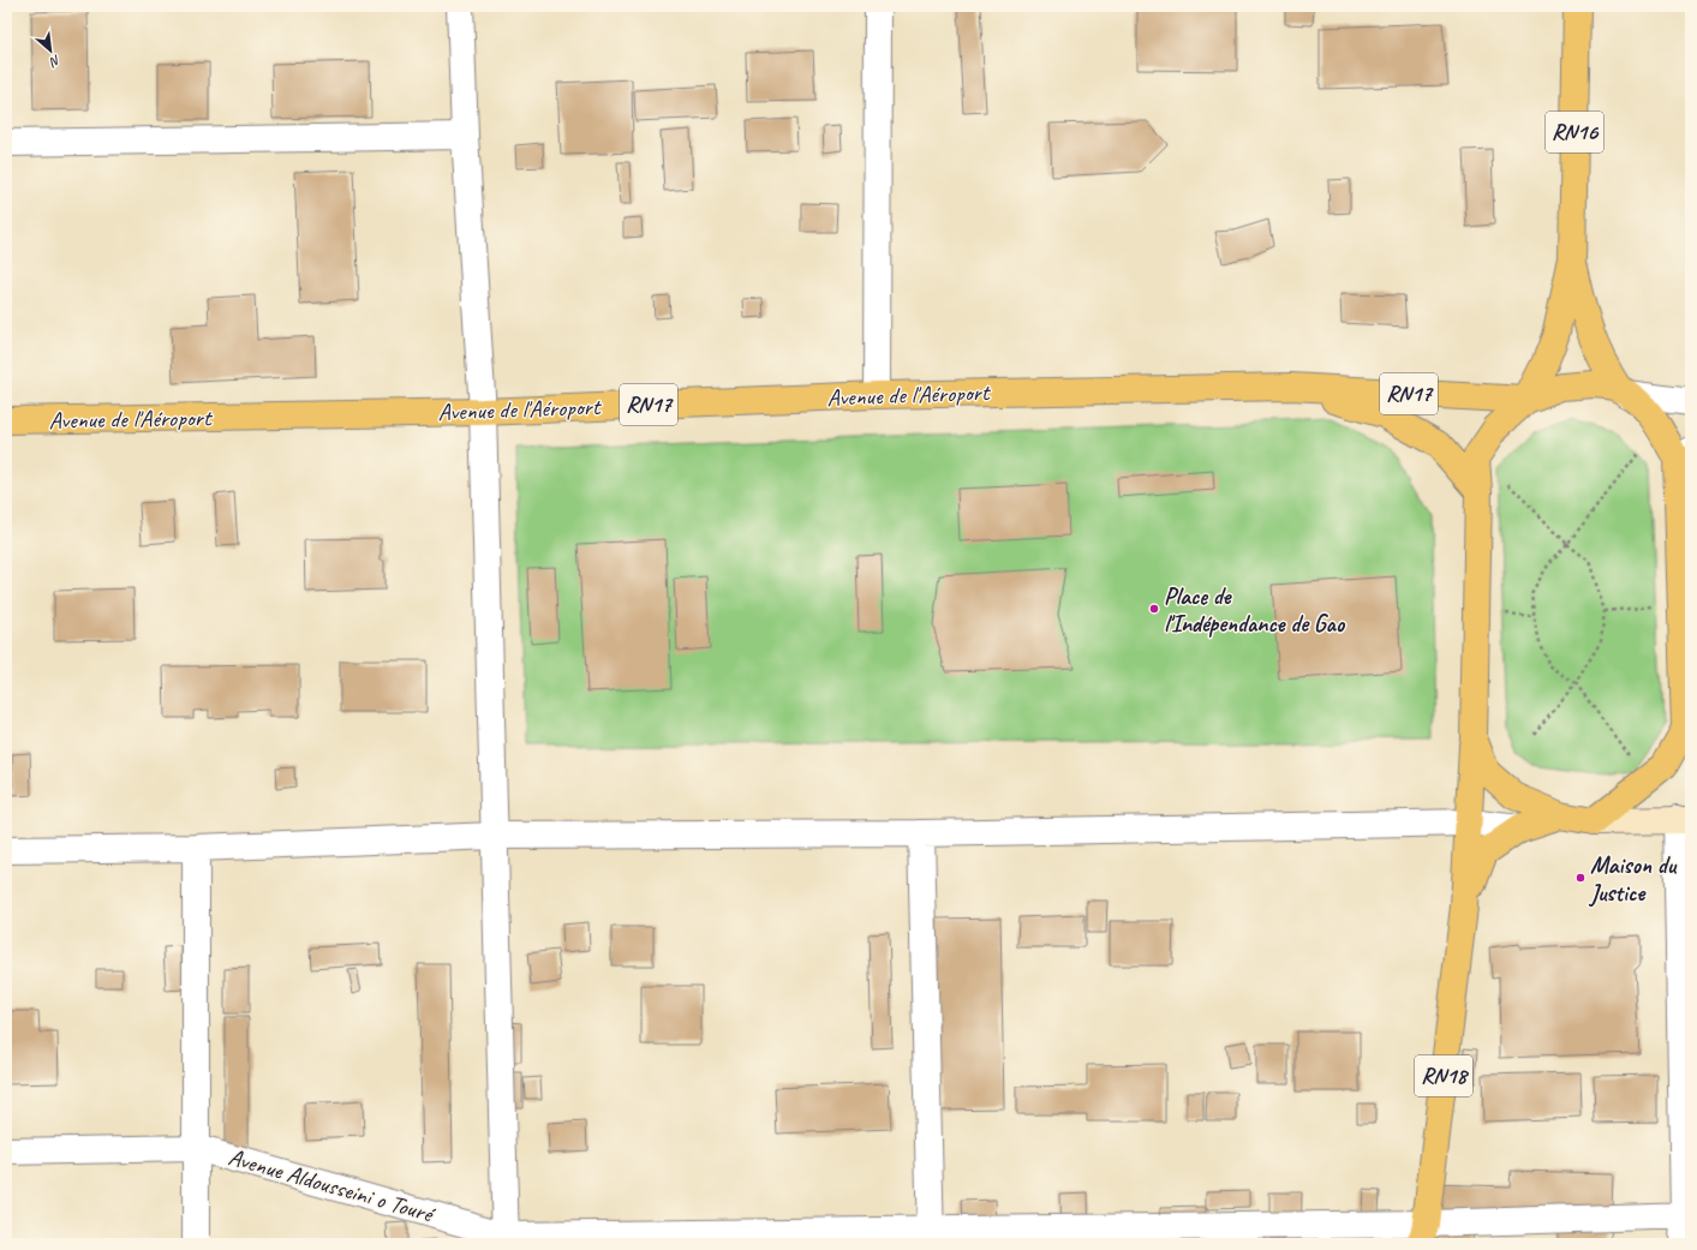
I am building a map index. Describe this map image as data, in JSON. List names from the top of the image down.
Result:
{
  "streets": {
    "main road": [
      "RN16",
      "RN17",
      "Avenue de l'Aéroport",
      "RN18"
    ],
    "street": ["Avenue Aldousseini o Touré"]
  },
  "crossings": [
    ["RN16", "RN17"],
    ["RN17", "Avenue de l'Aéroport"],
    ["RN18", "Avenue Aldousseini o Touré"]
  ],
  "places": ["Place de l'Indépendance de Gao", "Maison du Justice"],
  "north": "bottom right"
}
